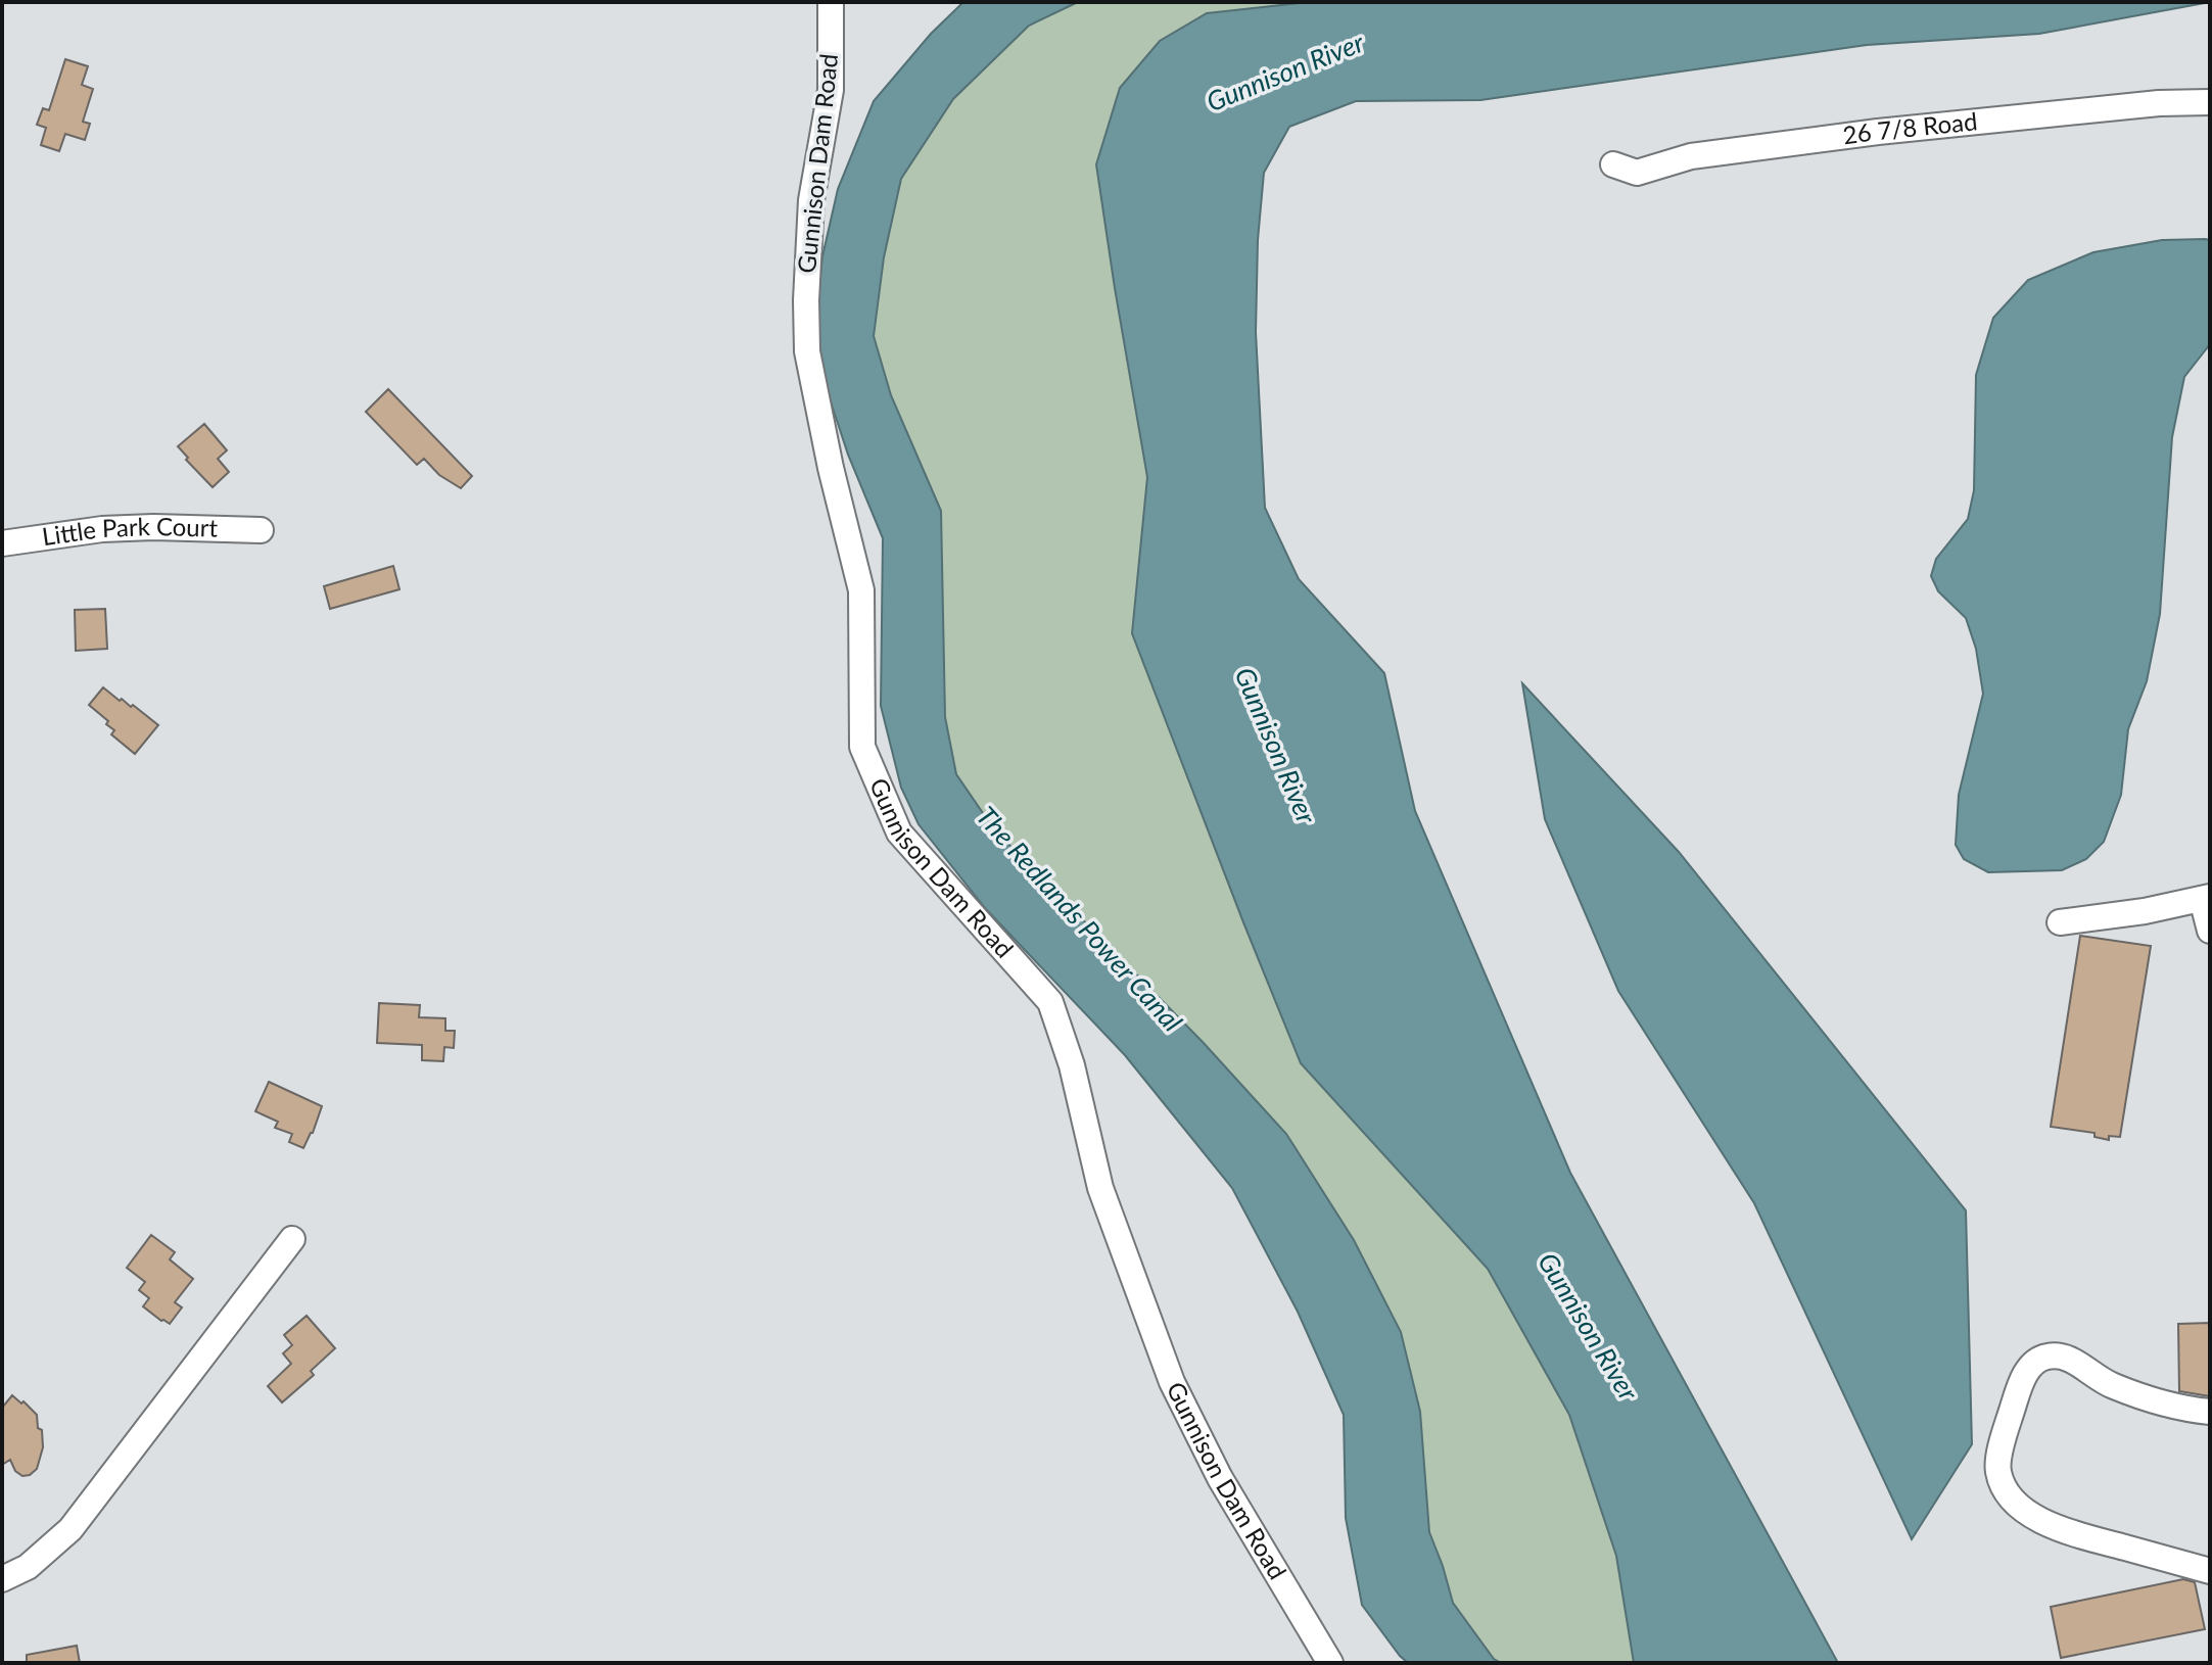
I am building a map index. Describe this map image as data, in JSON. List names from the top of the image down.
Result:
{
  "streets": {
    "street": ["26 7/8 Road", "Gunnison Dam Road", "Little Park Court"]
  },
  "water": ["Gunnison River", "The Redlands Power Canal"]
}
